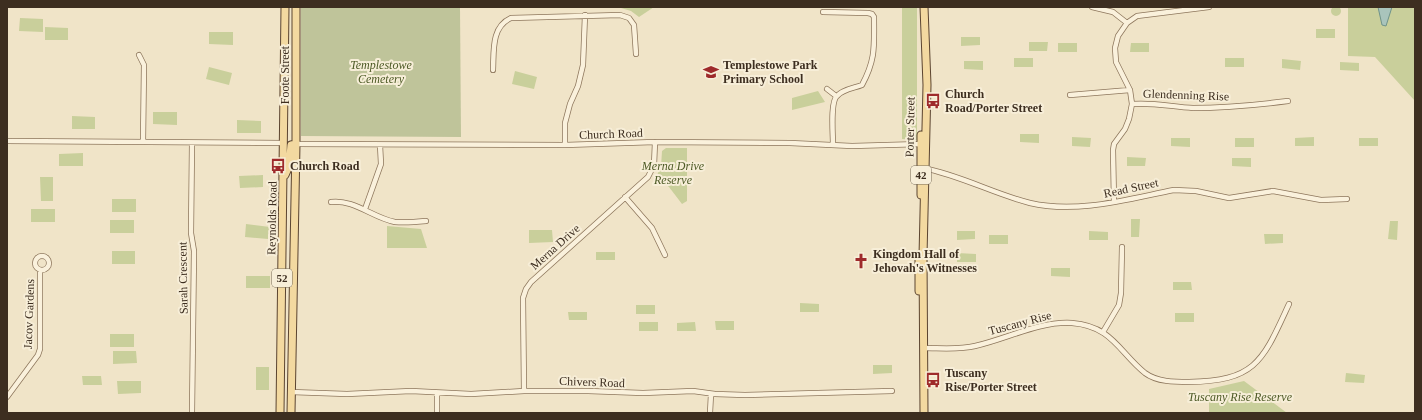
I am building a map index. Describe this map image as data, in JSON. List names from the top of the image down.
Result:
{
  "streets": {
    "main road": [
      "Foote Street",
      "Porter Street",
      "42",
      "Reynolds Road",
      "52"
    ],
    "street": [
      "Glendenning Rise",
      "Church Road",
      "Read Street",
      "Merna Drive",
      "Sarah Crescent",
      "Jacov Gardens",
      "Tuscany Rise",
      "Chivers Road"
    ]
  },
  "crossings": [
    ["Foote Street", "Church Road"],
    ["Foote Street", "Reynolds Road"],
    ["Porter Street", "Church Road"],
    ["Porter Street", "Read Street"],
    ["Porter Street", "Tuscany Rise"],
    ["Church Road", "Reynolds Road"],
    ["Church Road", "Merna Drive"],
    ["Reynolds Road", "Chivers Road"],
    ["Merna Drive", "Chivers Road"]
  ],
  "parks": ["Templestowe Cemetery", "Merna Drive Reserve", "Tuscany Rise Reserve"],
  "places": {
    "school or university": ["Templestowe Park Primary School"],
    "bus stop": ["Church Road/Porter Street", "Church Road", "Tuscany Rise/Porter Street"],
    "church": ["Kingdom Hall of Jehovah's Witnesses"]
  }
}
